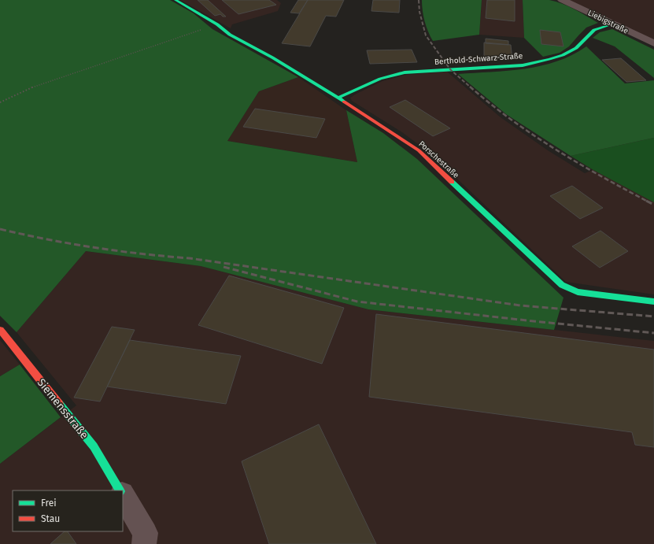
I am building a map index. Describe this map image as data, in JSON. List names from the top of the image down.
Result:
{
  "streets": {
    "street": [
      "Liebigstraße",
      "Berthold-Schwarz-Straße",
      "Porschestraße",
      "Siemensstraße"
    ]
  },
  "crossings": [
    ["Liebigstraße", "Berthold-Schwarz-Straße"],
    ["Berthold-Schwarz-Straße", "Porschestraße"]
  ],
  "legend": ["Frei", "Stau"]
}
